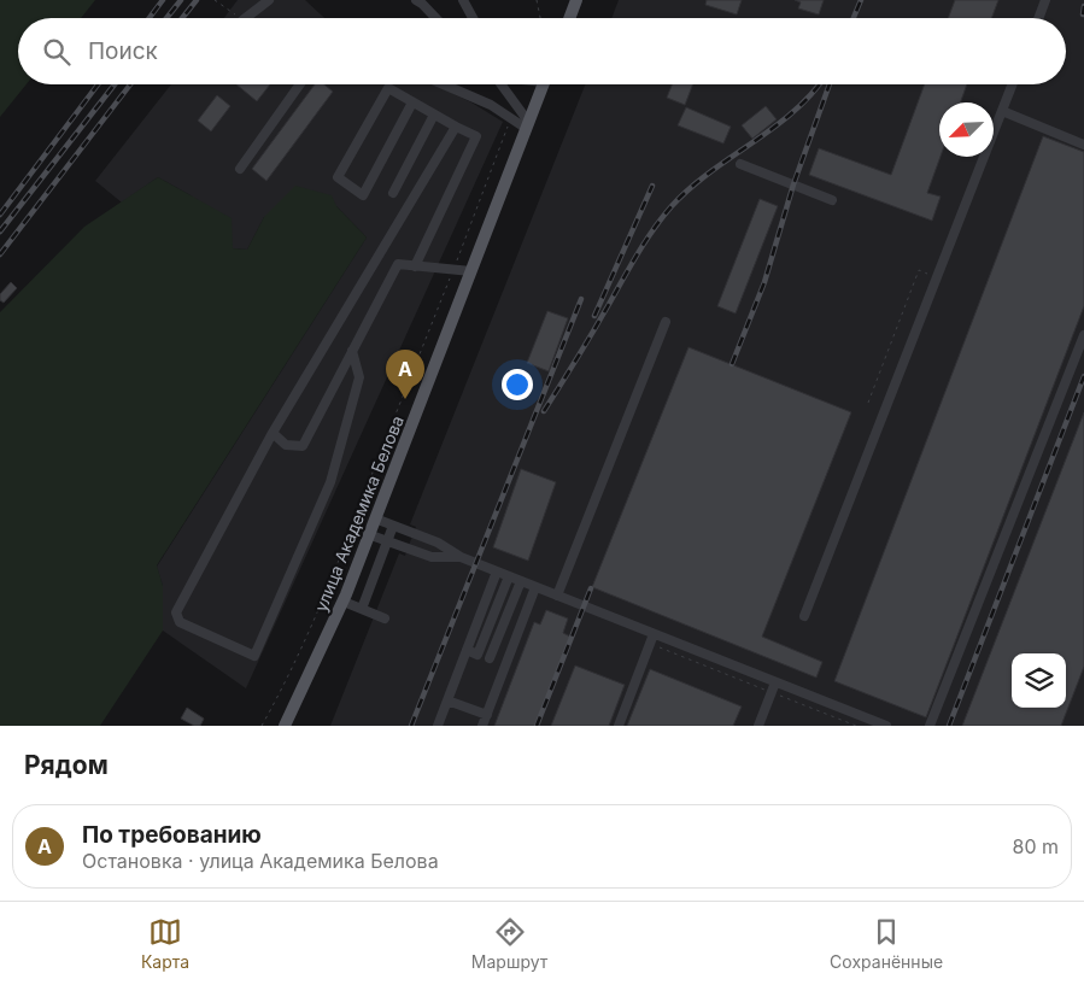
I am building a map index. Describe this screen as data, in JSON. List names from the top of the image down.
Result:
{
  "streets": {
    "main road": ["улица Академика Белова"]
  },
  "north": "bottom left",
  "page": {
    "search": "Поиск",
    "pins": "A",
    "heading": "Рядом",
    "list": [
      {
        "mark": "A",
        "name": "По требованию",
        "note": "Остановка · улица Академика Белова",
        "value": "80 m"
      }
    ],
    "nav": ["Карта", "Маршрут", "Сохранённые"]
  }
}
